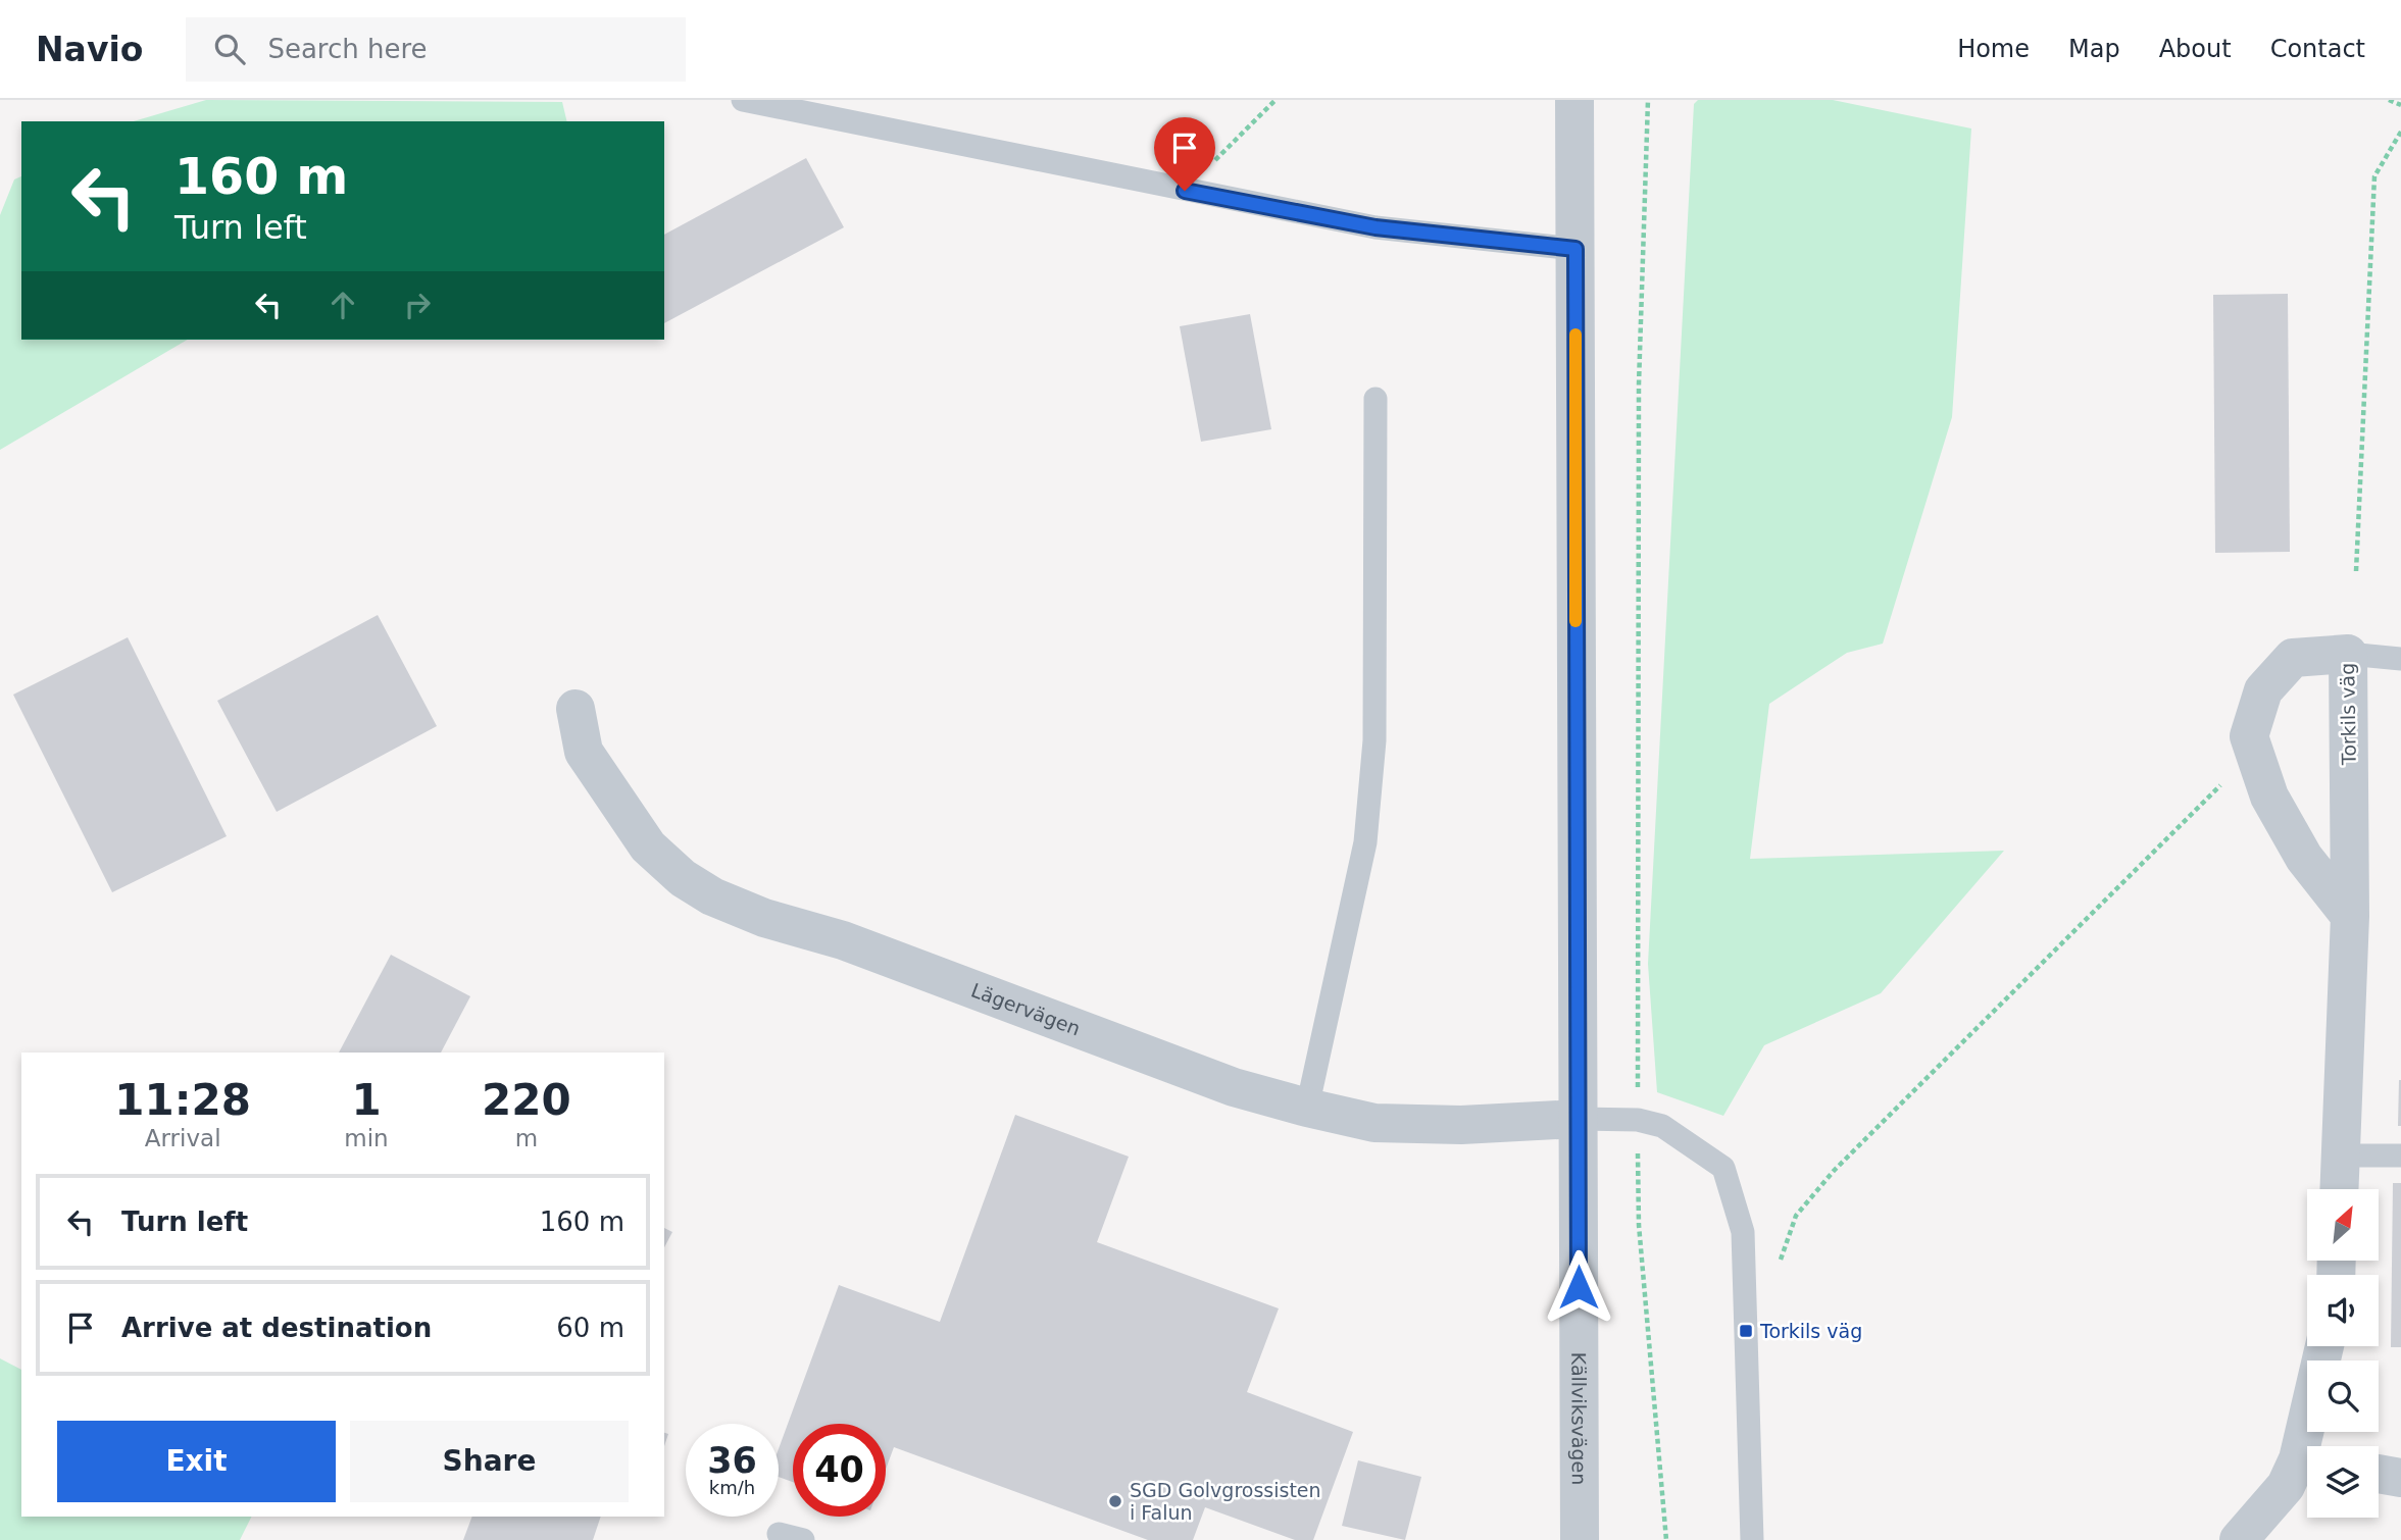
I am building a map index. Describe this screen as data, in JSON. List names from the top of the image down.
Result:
{
  "streets": {
    "street": ["Torkils väg", "Lägervägen", "Källviksvägen"]
  },
  "crossings": [
    ["Lägervägen", "Källviksvägen"]
  ],
  "places": {
    "transit": ["Torkils väg"],
    "other": ["SGD Golvgrossisten i Falun"]
  },
  "north": "top right",
  "page": {
    "header": "Navio",
    "search": "Search here",
    "nav": [
      "Home",
      "Map",
      "About",
      "Contact"
    ],
    "turn": ["160 m", "Turn left"],
    "eta": [
      "11:28",
      "Arrival",
      "1",
      "min",
      "220",
      "m"
    ],
    "list": [
      {
        "name": "Turn left",
        "value": "160 m"
      },
      {
        "name": "Arrive at destination",
        "value": "60 m"
      }
    ],
    "buttons": ["Exit", "Share"],
    "speed": "36 km/h",
    "limit": "40"
  }
}
